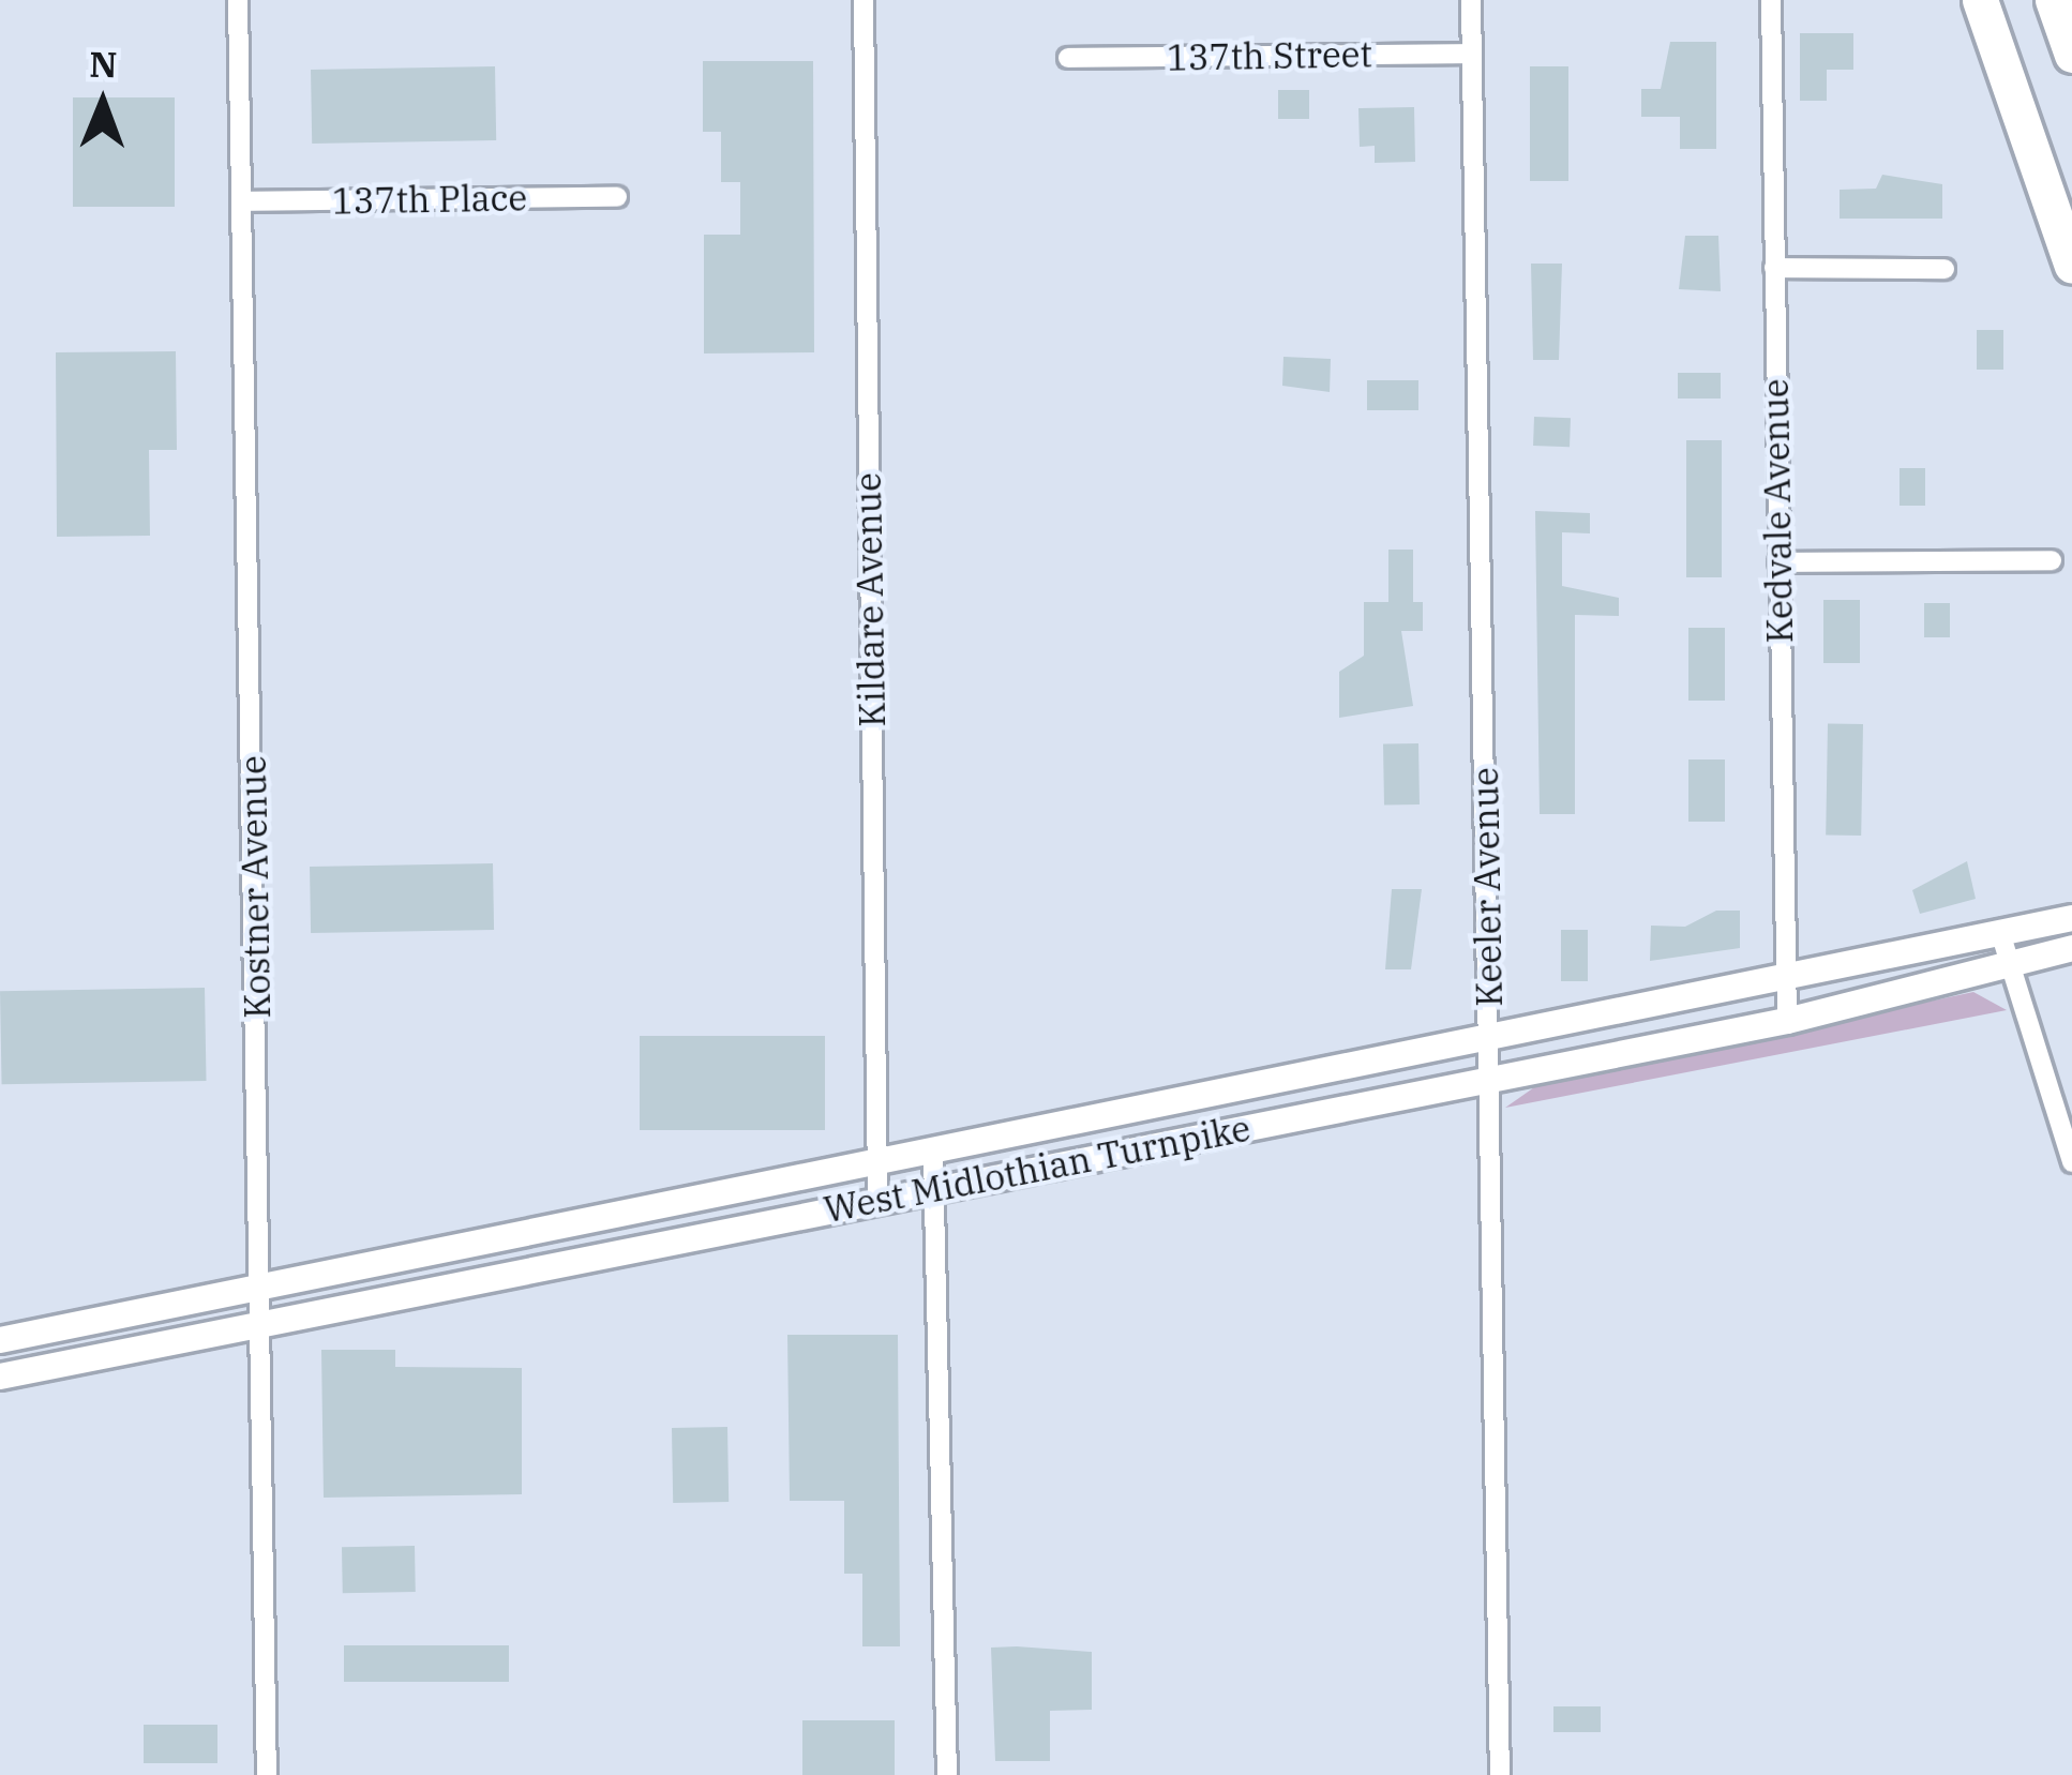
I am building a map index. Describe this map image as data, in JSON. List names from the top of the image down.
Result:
{
  "streets": {
    "main road": ["West Midlothian Turnpike"],
    "street": [
      "137th Street",
      "137th Place",
      "Kedvale Avenue",
      "Kildare Avenue",
      "Kostner Avenue",
      "Keeler Avenue"
    ]
  },
  "crossings": [
    ["137th Street", "Keeler Avenue"],
    ["137th Place", "Kostner Avenue"],
    ["Kedvale Avenue", "West Midlothian Turnpike"],
    ["Kildare Avenue", "West Midlothian Turnpike"],
    ["Kostner Avenue", "West Midlothian Turnpike"],
    ["Keeler Avenue", "West Midlothian Turnpike"]
  ],
  "north": "top"
}
